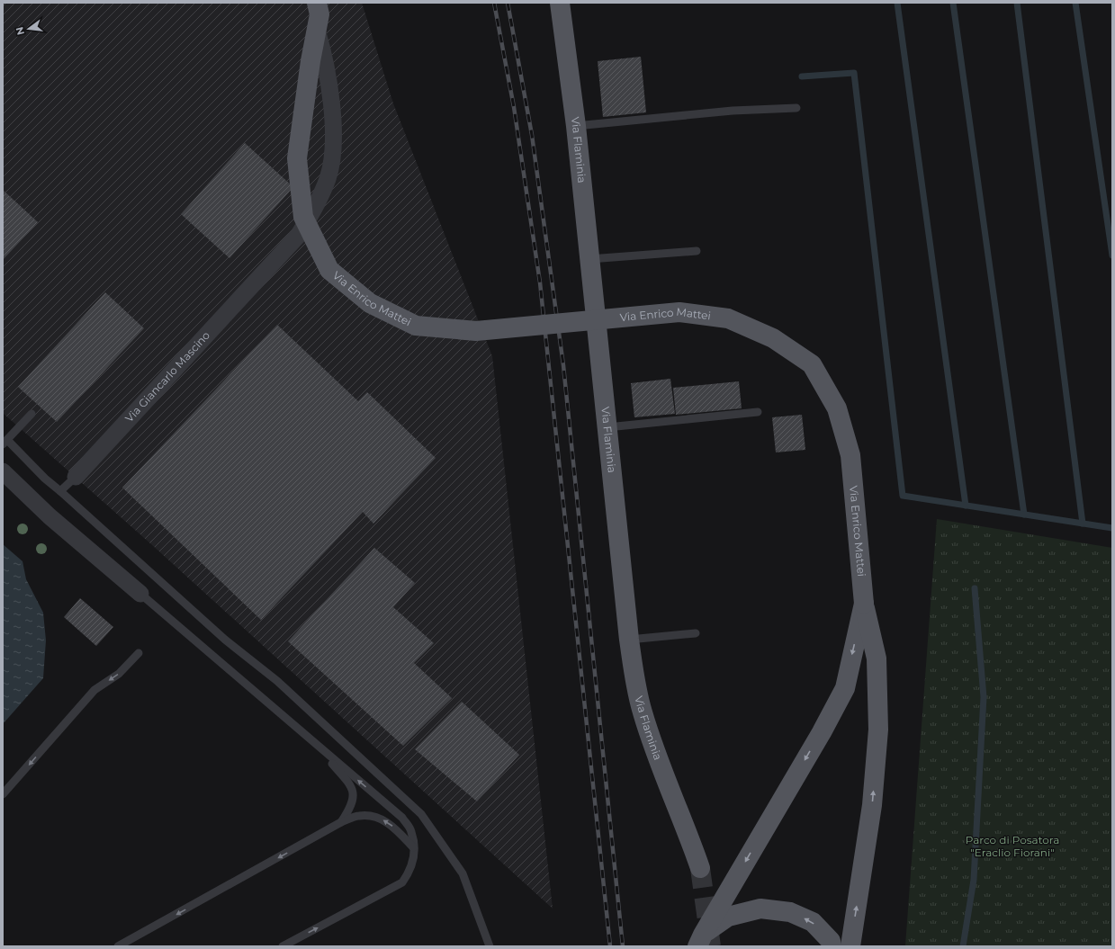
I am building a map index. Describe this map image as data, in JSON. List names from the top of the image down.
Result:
{
  "streets": {
    "main road": ["Via Flaminia", "Via Enrico Mattei"],
    "street": ["Via Giancarlo Mascino"]
  },
  "parks": ["Parco di Posatora \"Eraclio Fiorani\""],
  "north": "left"
}
